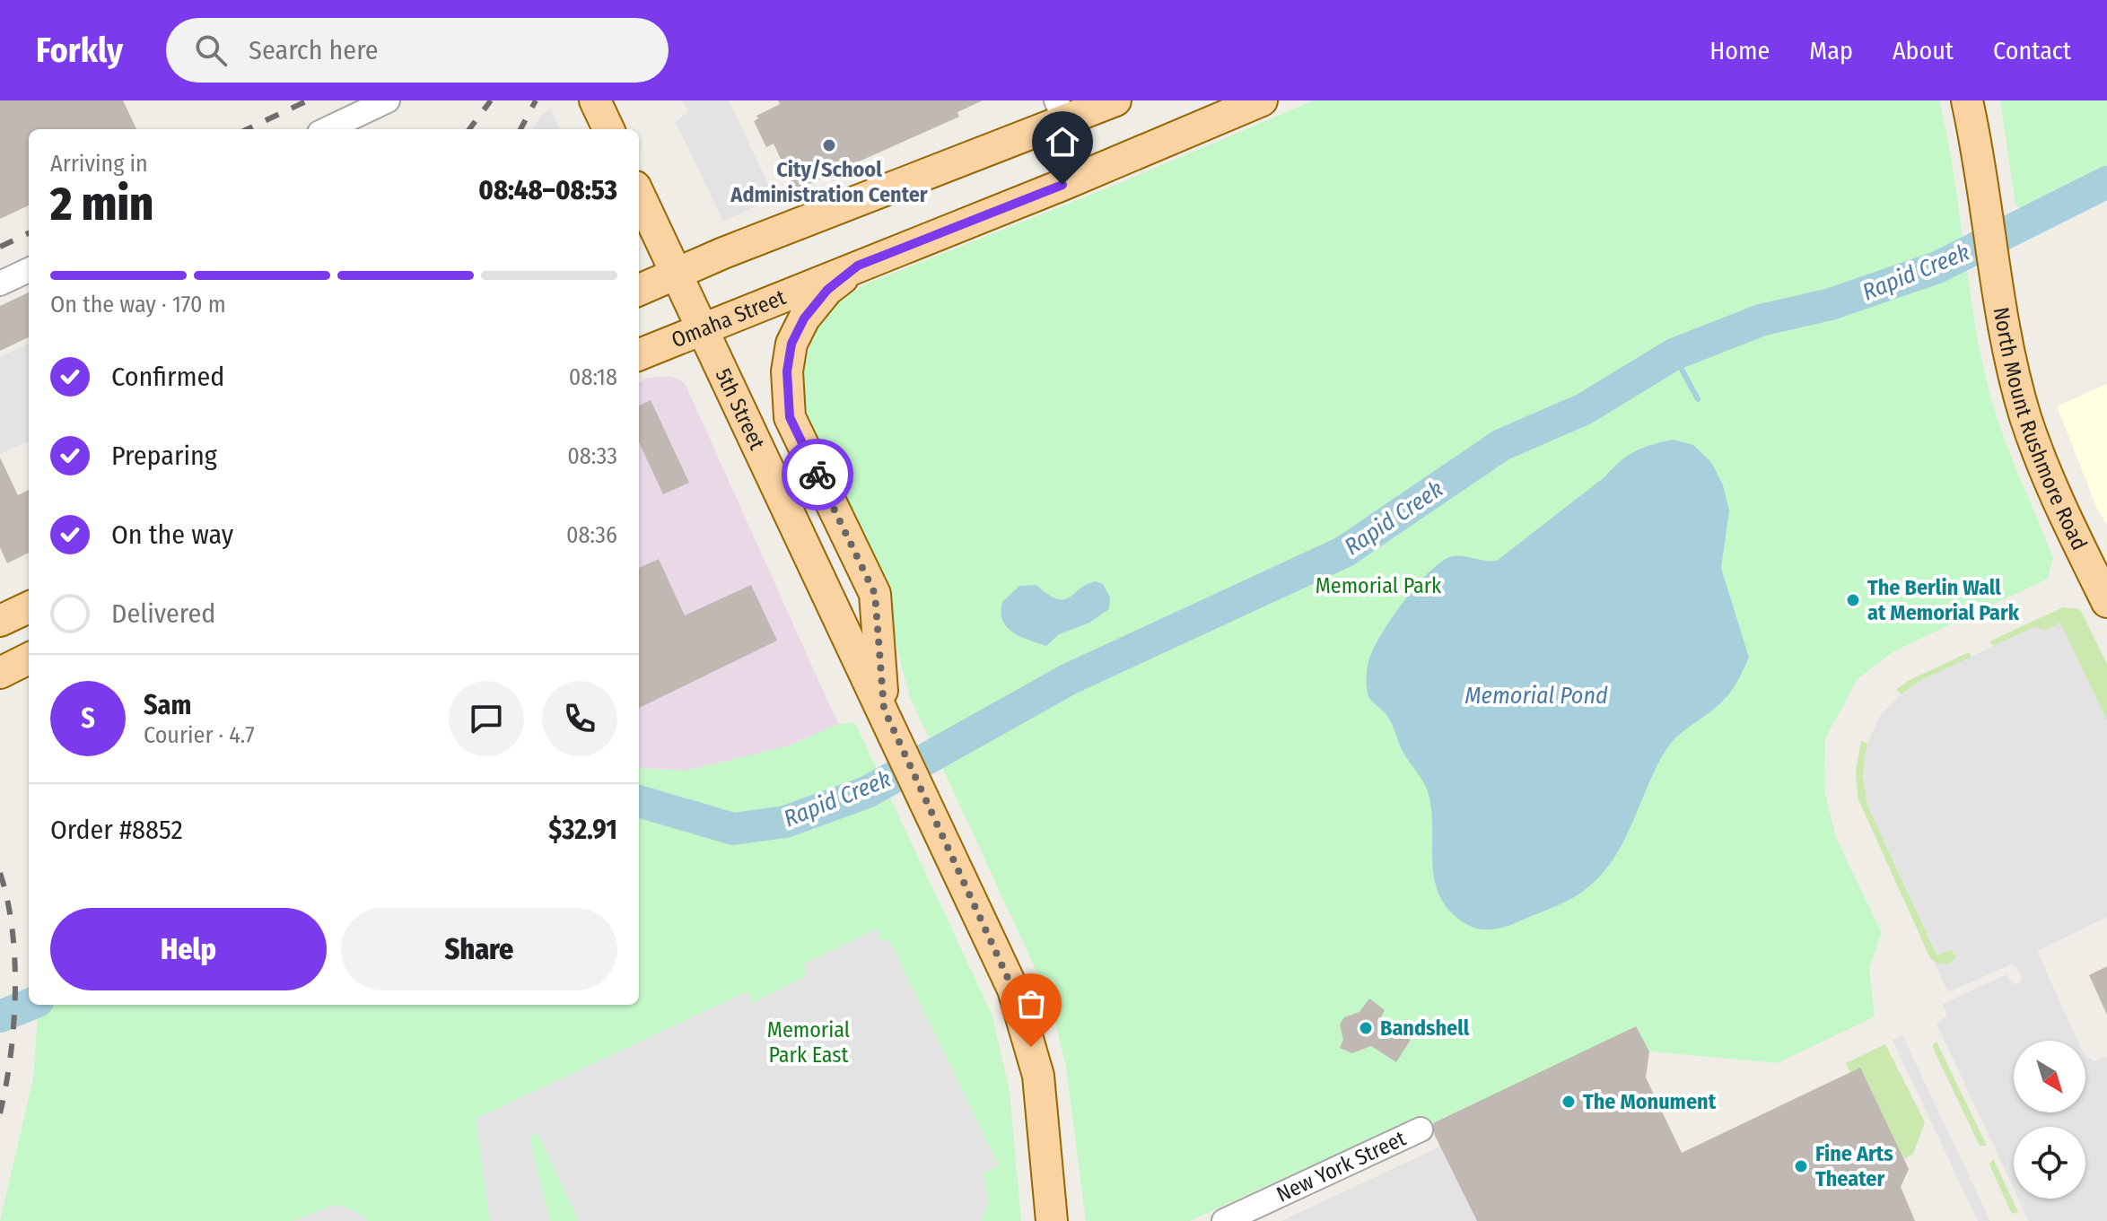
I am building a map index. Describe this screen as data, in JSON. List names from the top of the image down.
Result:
{
  "streets": {
    "main road": ["Omaha Street", "5th Street", "North Mount Rushmore Road"],
    "street": ["New York Street"]
  },
  "crossings": [
    ["Omaha Street", "5th Street"]
  ],
  "water": ["Rapid Creek", "Memorial Pond"],
  "parks": ["Memorial Park", "Memorial Park East"],
  "places": [
    "City/School Administration Center",
    "The Berlin Wall at Memorial Park",
    "Bandshell",
    "The Monument",
    "Fine Arts Theater"
  ],
  "north": "bottom right",
  "page": {
    "header": "Forkly",
    "search": "Search here",
    "nav": [
      "Home",
      "Map",
      "About",
      "Contact"
    ],
    "heading": ["2 min", "Arriving in", "08:48–08:53"],
    "panel": [
      "Sam",
      "Courier · 4.7",
      "Order #8852",
      "$32.91"
    ],
    "bar": "On the way · 170 m",
    "list": [
      ["Confirmed", "08:18"],
      ["Preparing", "08:33"],
      ["On the way", "08:36"],
      "Delivered"
    ],
    "round": "S",
    "buttons": ["Help", "Share"]
  }
}
